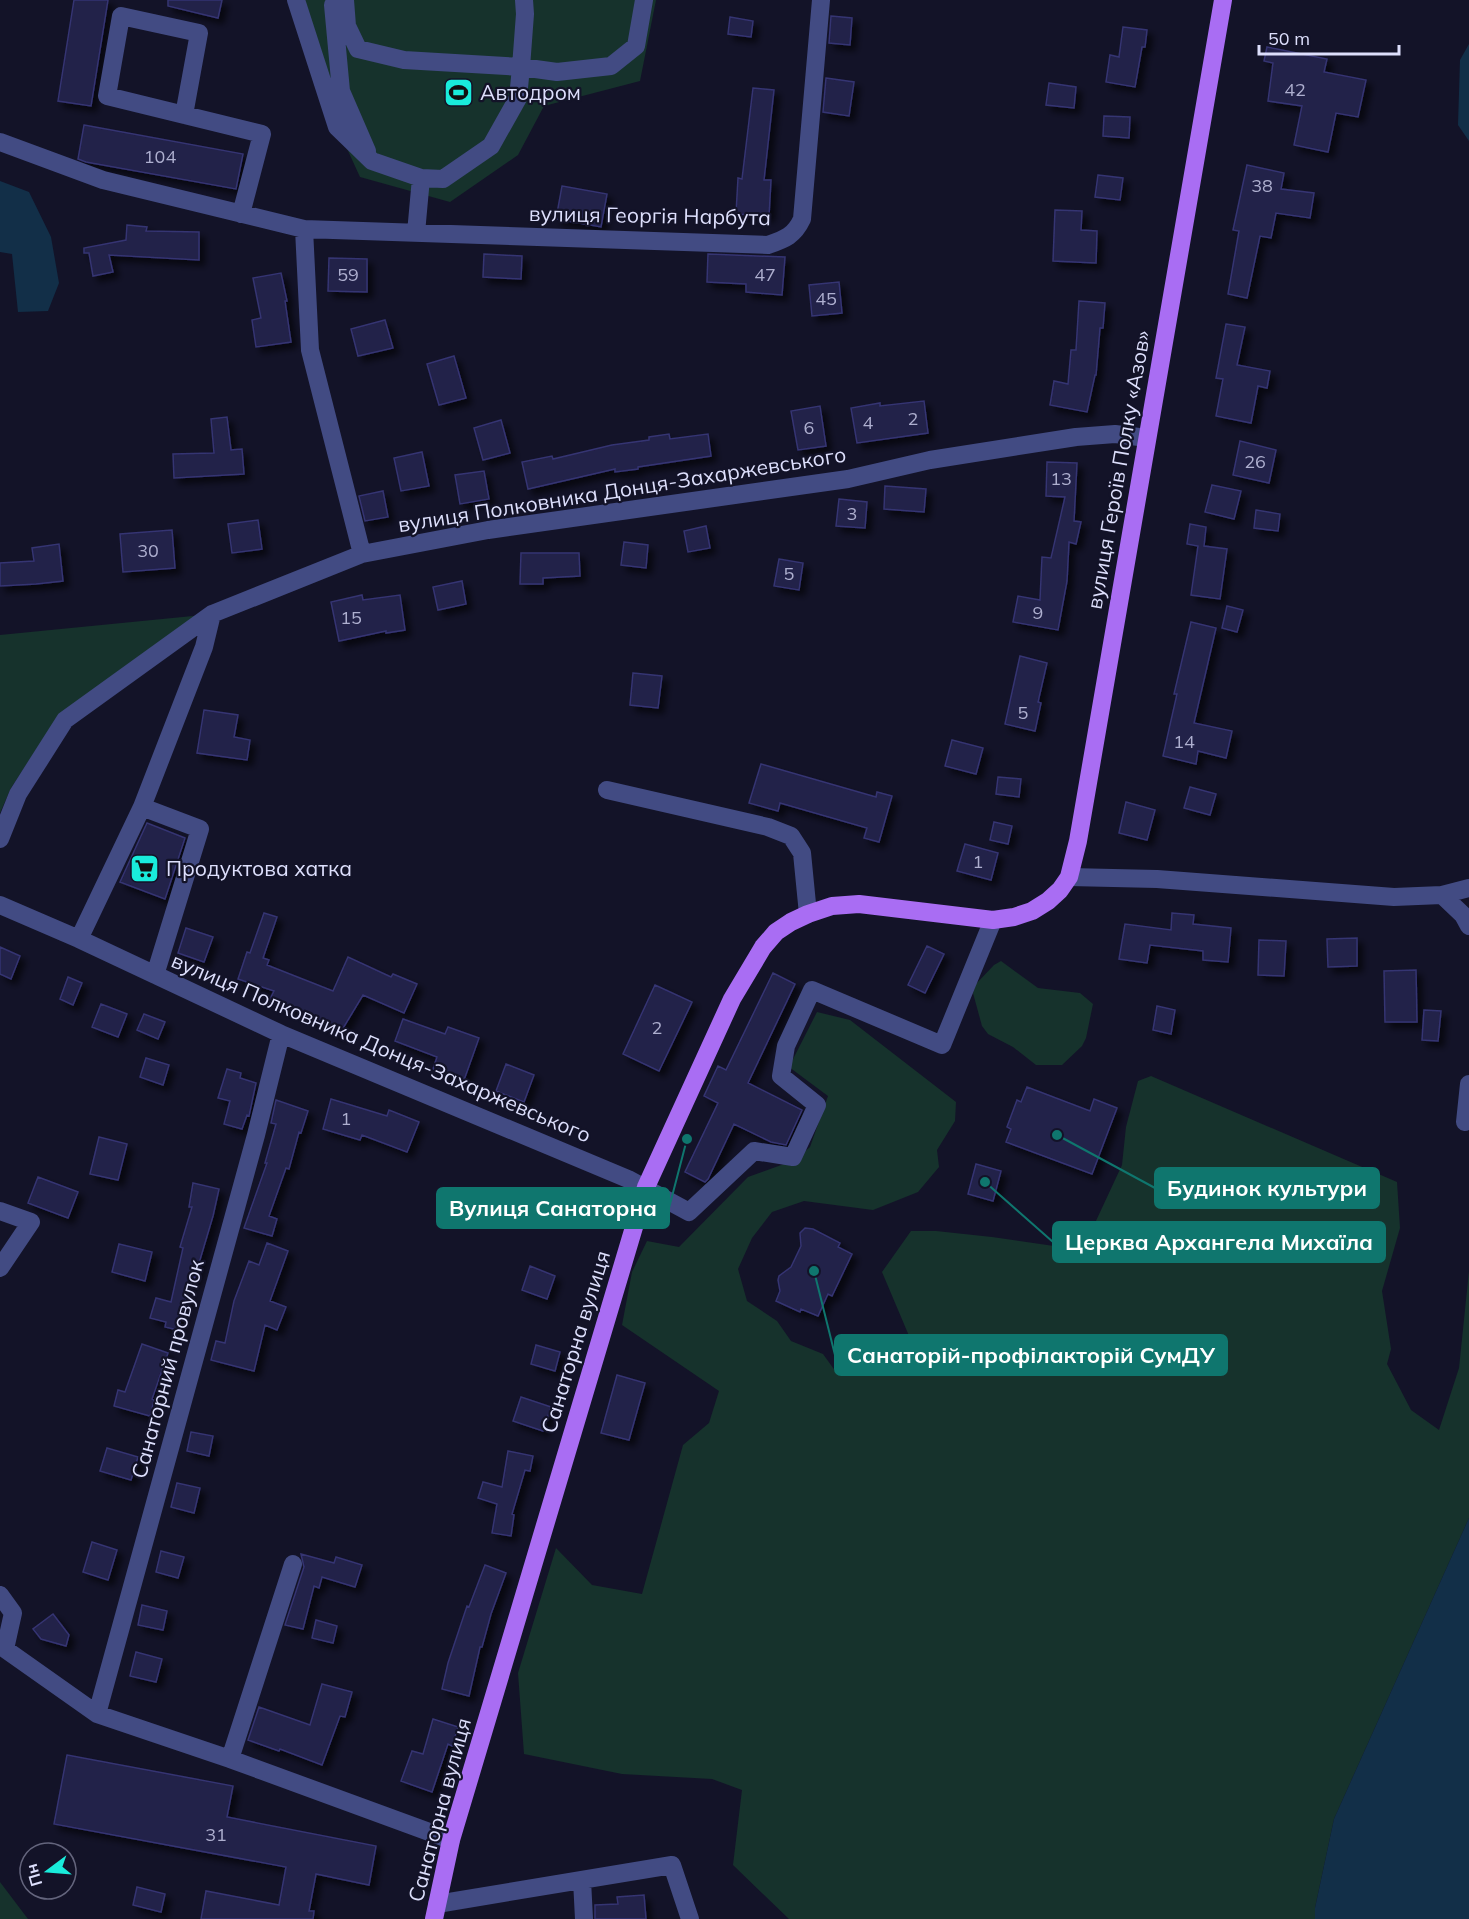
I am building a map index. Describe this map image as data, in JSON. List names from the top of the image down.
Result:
{
  "streets": {
    "main road": ["вулиця Героїв Полку «Азов»", "Санаторна вулиця"],
    "street": ["вулиця Георгія Нарбута", "вулиця Полковника Донця-Захаржевського", "Санаторний провулок"]
  },
  "crossings": [
    ["вулиця Героїв Полку «Азов»", "вулиця Полковника Донця-Захаржевського"],
    ["вулиця Героїв Полку «Азов»", "Санаторна вулиця"],
    ["вулиця Полковника Донця-Захаржевського", "Санаторна вулиця"],
    ["вулиця Полковника Донця-Захаржевського", "Санаторний провулок"]
  ],
  "places": {
    "sports": ["Автодром"],
    "supermarket": ["Продуктова хатка"],
    "other": [
      "Будинок культури",
      "Вулиця Санаторна",
      "Церква Архангела Михаїла",
      "Санаторій-профілакторій СумДУ"
    ]
  },
  "house_numbers": [
    "42",
    "104",
    "38",
    "59",
    "47",
    "45",
    "2",
    "4",
    "6",
    "26",
    "13",
    "3",
    "30",
    "5",
    "9",
    "15",
    "5",
    "14",
    "1",
    "2",
    "1",
    "31"
  ],
  "scale_bar": "50 m",
  "north": "left"
}
